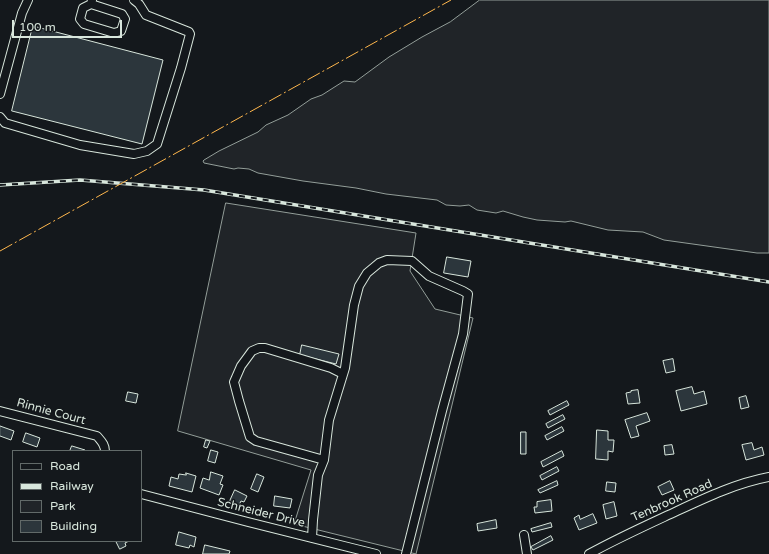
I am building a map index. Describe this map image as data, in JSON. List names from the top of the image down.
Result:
{
  "streets": {
    "street": ["Rinnie Court", "Tenbrook Road", "Schneider Drive"]
  },
  "legend": [
    "Road",
    "Railway",
    "Park",
    "Building"
  ],
  "scale_bar": "100 m"
}
